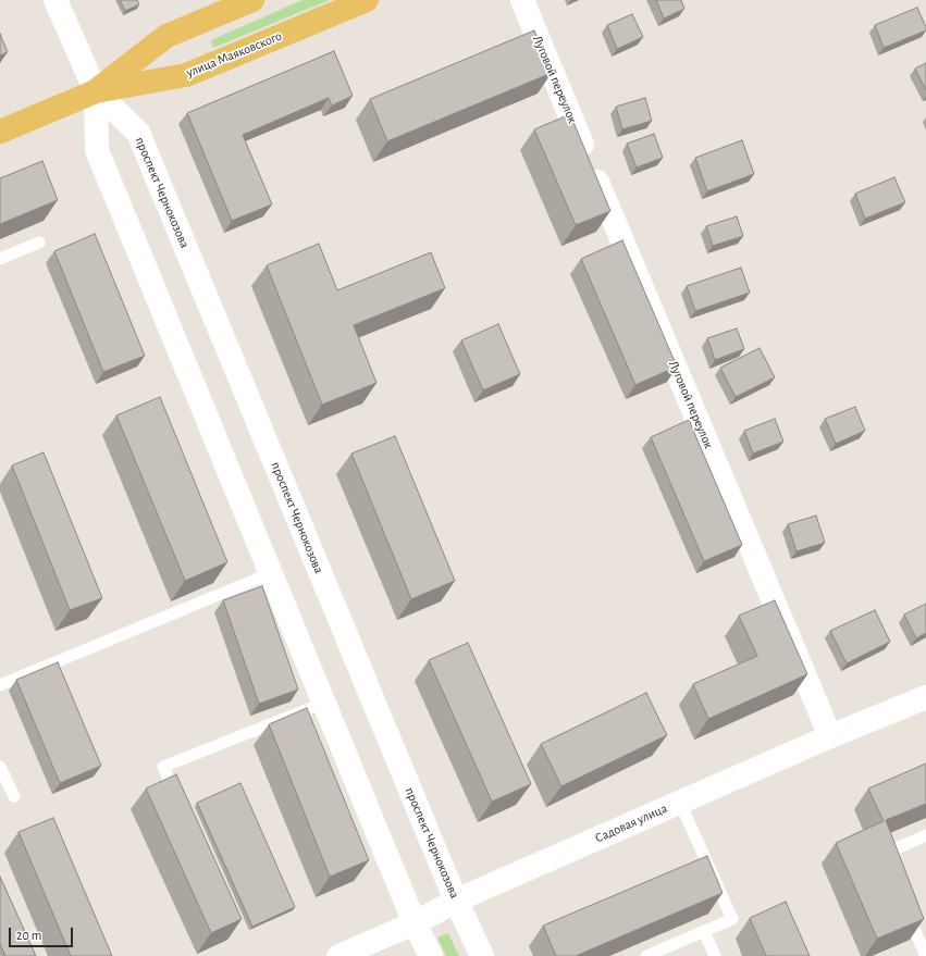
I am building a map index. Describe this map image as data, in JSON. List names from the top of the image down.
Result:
{
  "streets": {
    "main road": ["улица Маяковского"],
    "street": ["Луговой переулок", "проспект Чернокозова", "Садовая улица"]
  },
  "crossings": [
    ["улица Маяковского", "проспект Чернокозова"],
    ["Луговой переулок", "Садовая улица"],
    ["проспект Чернокозова", "Садовая улица"]
  ],
  "scale_bar": "20 m"
}
